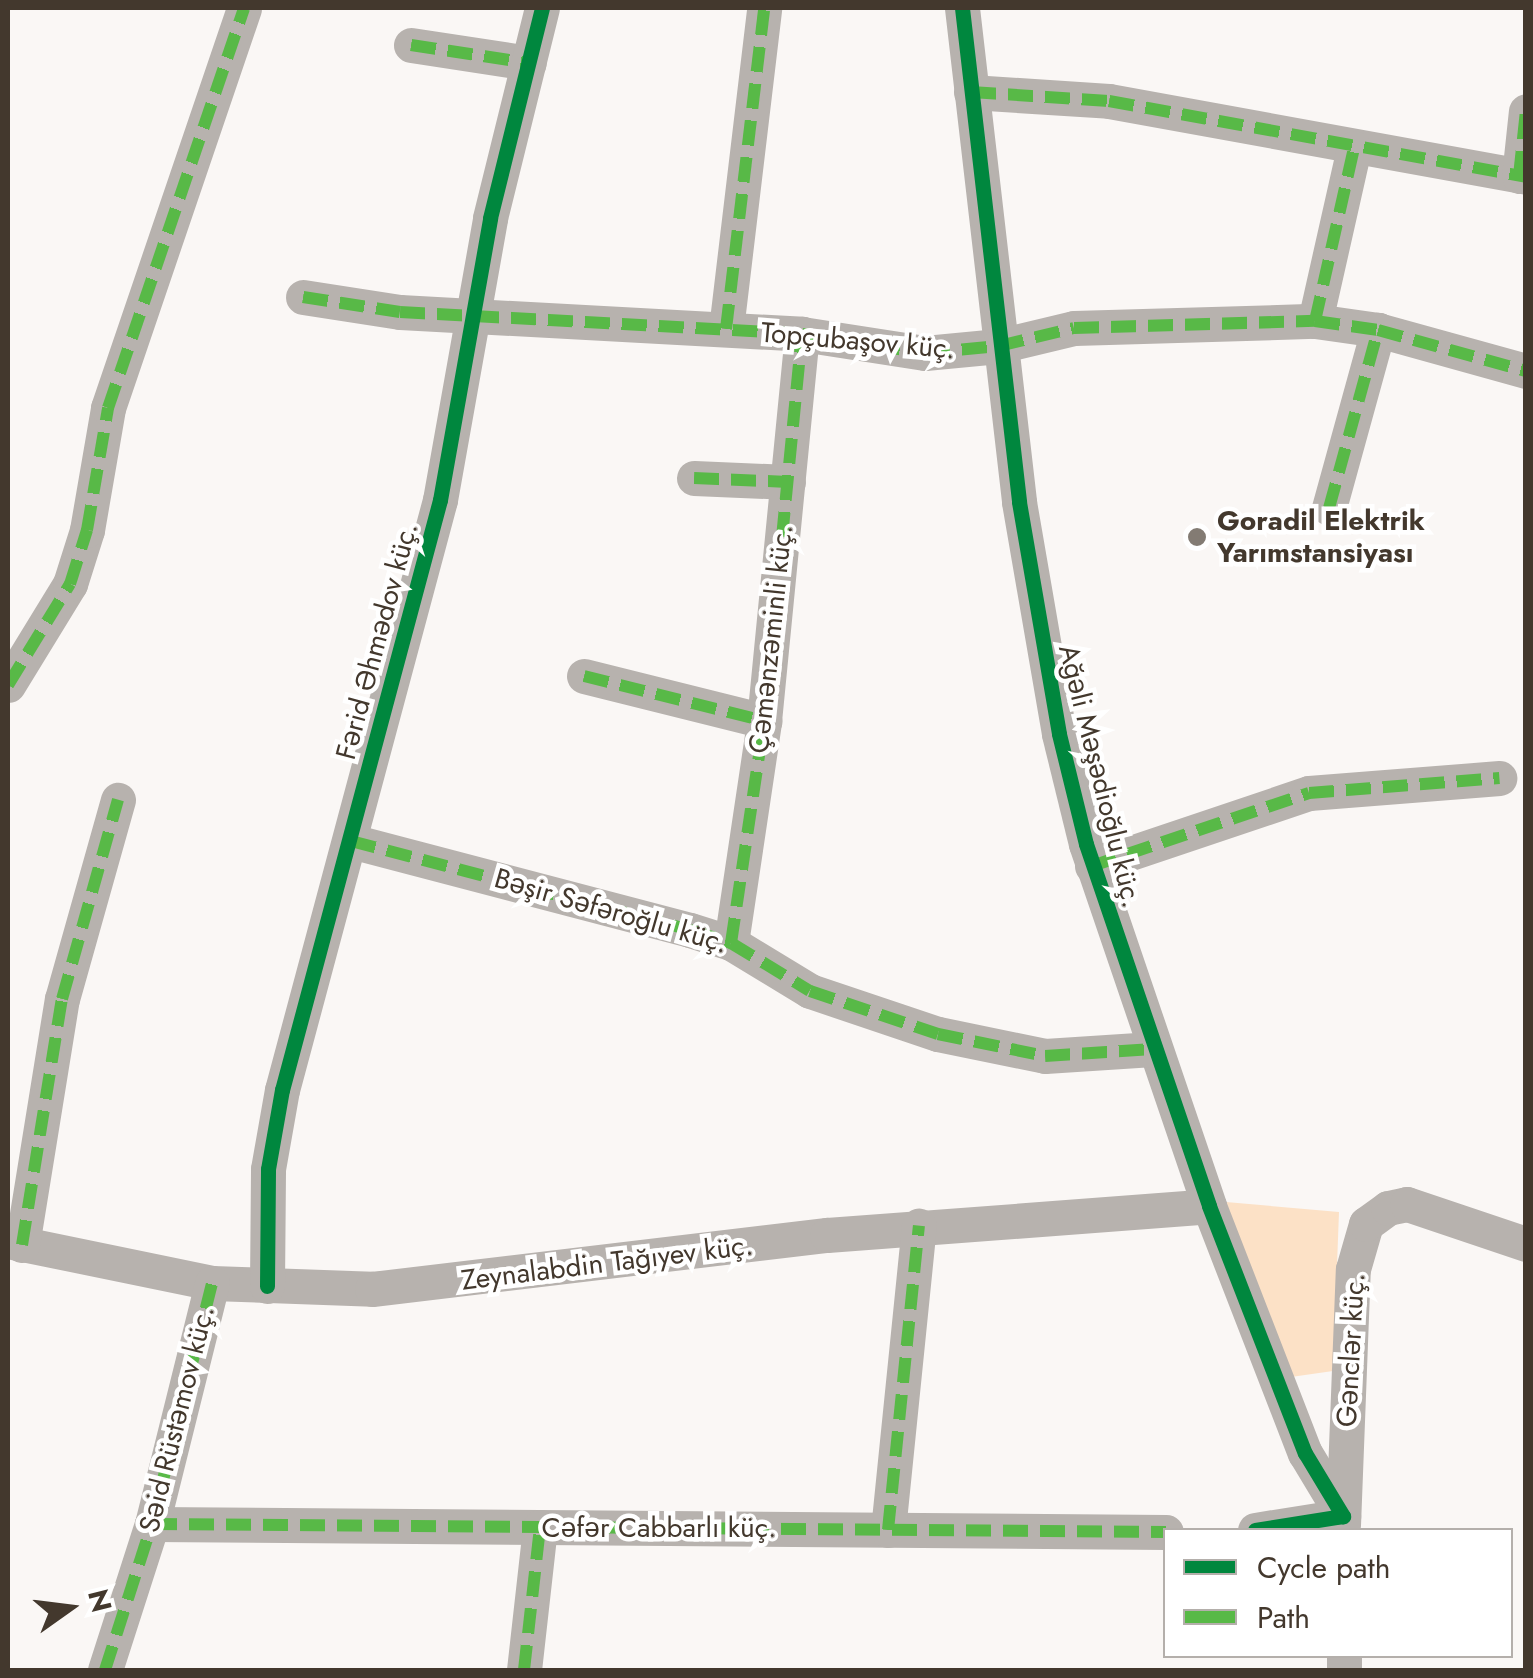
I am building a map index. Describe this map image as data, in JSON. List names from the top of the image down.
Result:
{
  "streets": {
    "street": [
      "Topçubaşov küç.",
      "Çəmənzəminli küç.",
      "Fərid Əhmədov küç.",
      "Ağəli Məşədioğlu küç.",
      "Bəşir Səfəroğlu küç.",
      "Zeynalabdin Tağıyev küç.",
      "Gənclər küç.",
      "Səid Rüstəmov küç.",
      "Cəfər Cabbarlı küç."
    ]
  },
  "crossings": [
    ["Topçubaşov küç.", "Çəmənzəminli küç."],
    ["Topçubaşov küç.", "Fərid Əhmədov küç."],
    ["Topçubaşov küç.", "Ağəli Məşədioğlu küç."],
    ["Çəmənzəminli küç.", "Bəşir Səfəroğlu küç."],
    ["Fərid Əhmədov küç.", "Bəşir Səfəroğlu küç."],
    ["Fərid Əhmədov küç.", "Zeynalabdin Tağıyev küç."],
    ["Ağəli Məşədioğlu küç.", "Bəşir Səfəroğlu küç."],
    ["Ağəli Məşədioğlu küç.", "Zeynalabdin Tağıyev küç."],
    ["Ağəli Məşədioğlu küç.", "Gənclər küç."],
    ["Zeynalabdin Tağıyev küç.", "Səid Rüstəmov küç."],
    ["Səid Rüstəmov küç.", "Cəfər Cabbarlı küç."]
  ],
  "places": ["Goradil Elektrik Yarımstansiyası"],
  "legend": ["Cycle path", "Path"],
  "north": "right"
}
